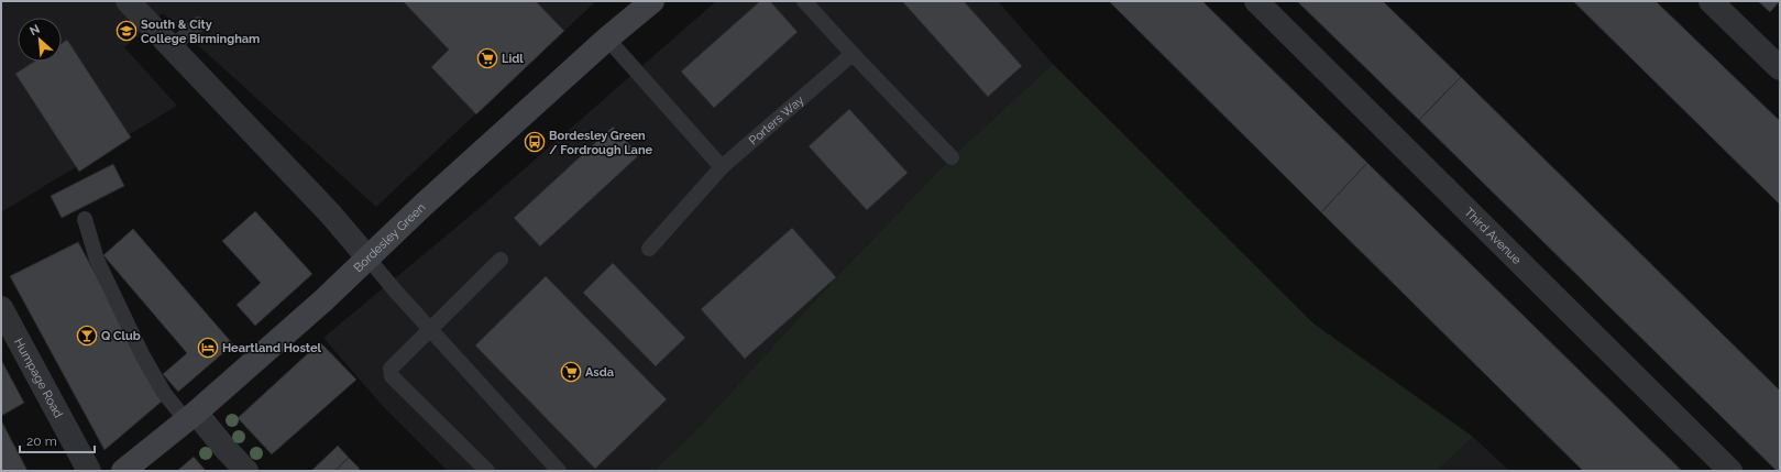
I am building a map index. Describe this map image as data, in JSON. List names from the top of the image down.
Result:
{
  "streets": {
    "main road": ["Bordesley Green"],
    "street": ["Third Avenue", "Humpage Road"],
    "lane": ["Porters Way"]
  },
  "places": {
    "school or university": ["South & City College Birmingham"],
    "supermarket": ["Lidl", "Asda"],
    "bus stop": ["Bordesley Green / Fordrough Lane"],
    "bar": ["Q Club"],
    "hotel": ["Heartland Hostel"]
  },
  "scale_bar": "20 m",
  "north": "top left"
}
